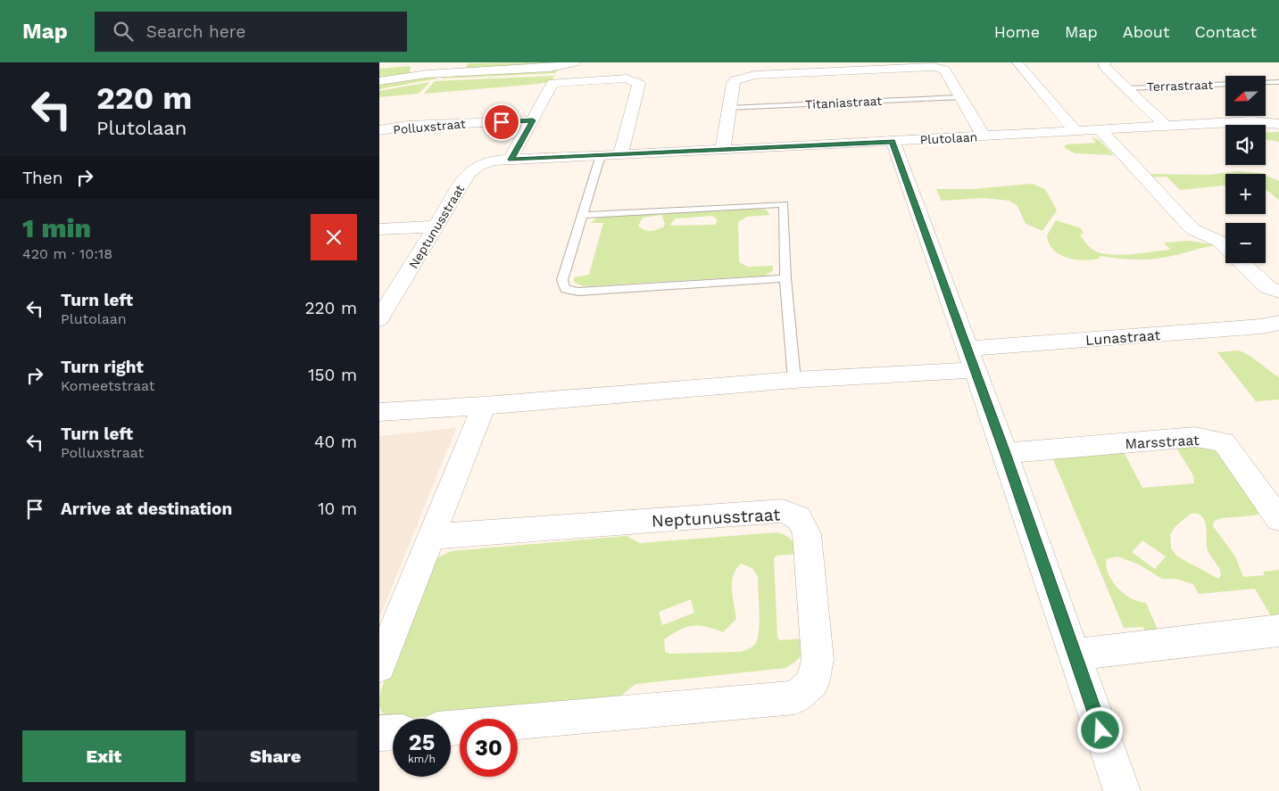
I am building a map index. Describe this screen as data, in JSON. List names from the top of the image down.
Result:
{
  "streets": {
    "street": [
      "Terrastraat",
      "Polluxstraat",
      "Plutolaan",
      "Neptunusstraat",
      "Lunastraat",
      "Marsstraat"
    ],
    "lane": ["Titaniastraat"]
  },
  "crossings": [
    ["Terrastraat", "Plutolaan"],
    ["Plutolaan", "Neptunusstraat"]
  ],
  "north": "left",
  "page": {
    "header": "Map",
    "search": "Search here",
    "nav": [
      "Home",
      "Map",
      "About",
      "Contact"
    ],
    "turn": ["220 m", "Plutolaan"],
    "map_buttons": ["+", "−"],
    "then": "Then",
    "heading": ["1 min", "420 m · 10:18"],
    "list": [
      {
        "name": "Turn left",
        "note": "Plutolaan",
        "value": "220 m"
      },
      {
        "name": "Turn right",
        "note": "Komeetstraat",
        "value": "150 m"
      },
      {
        "name": "Turn left",
        "note": "Polluxstraat",
        "value": "40 m"
      },
      {
        "name": "Arrive at destination",
        "value": "10 m"
      }
    ],
    "speed": "25 km/h",
    "limit": "30",
    "buttons": ["Exit", "Share"]
  }
}
